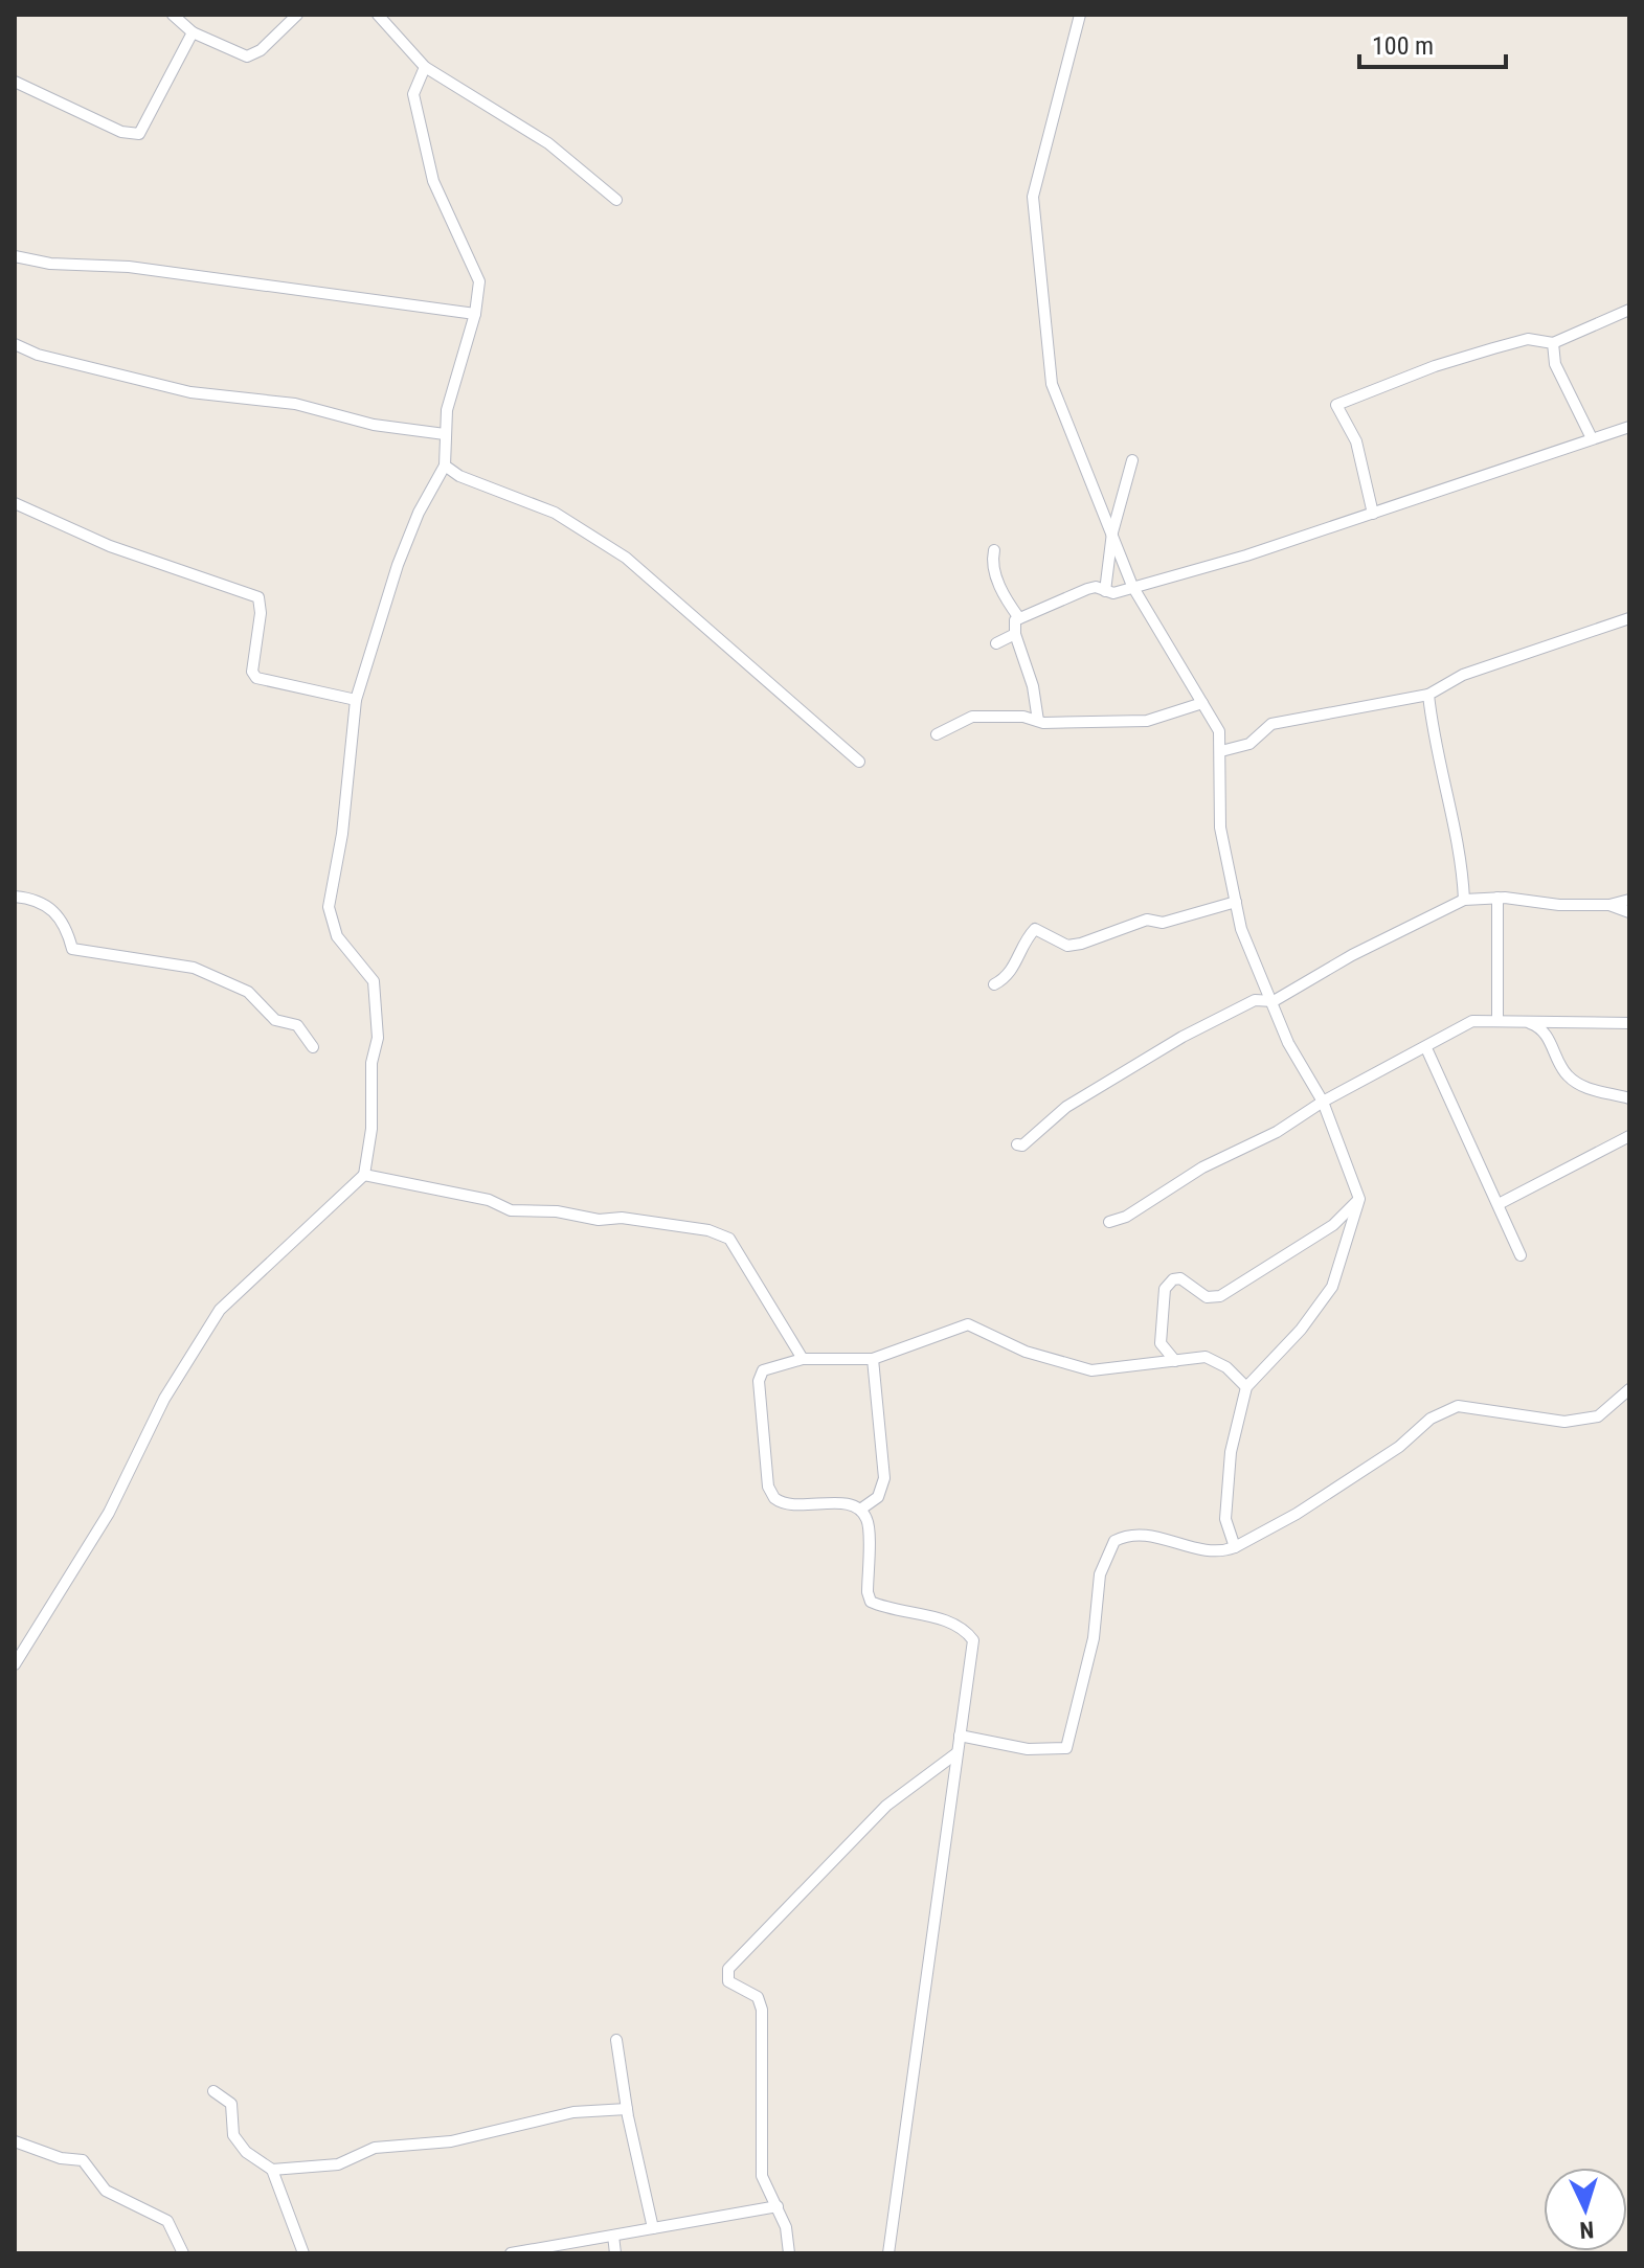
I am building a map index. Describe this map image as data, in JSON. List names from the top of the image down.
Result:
{
  "scale_bar": "100 m",
  "north": "bottom"
}
